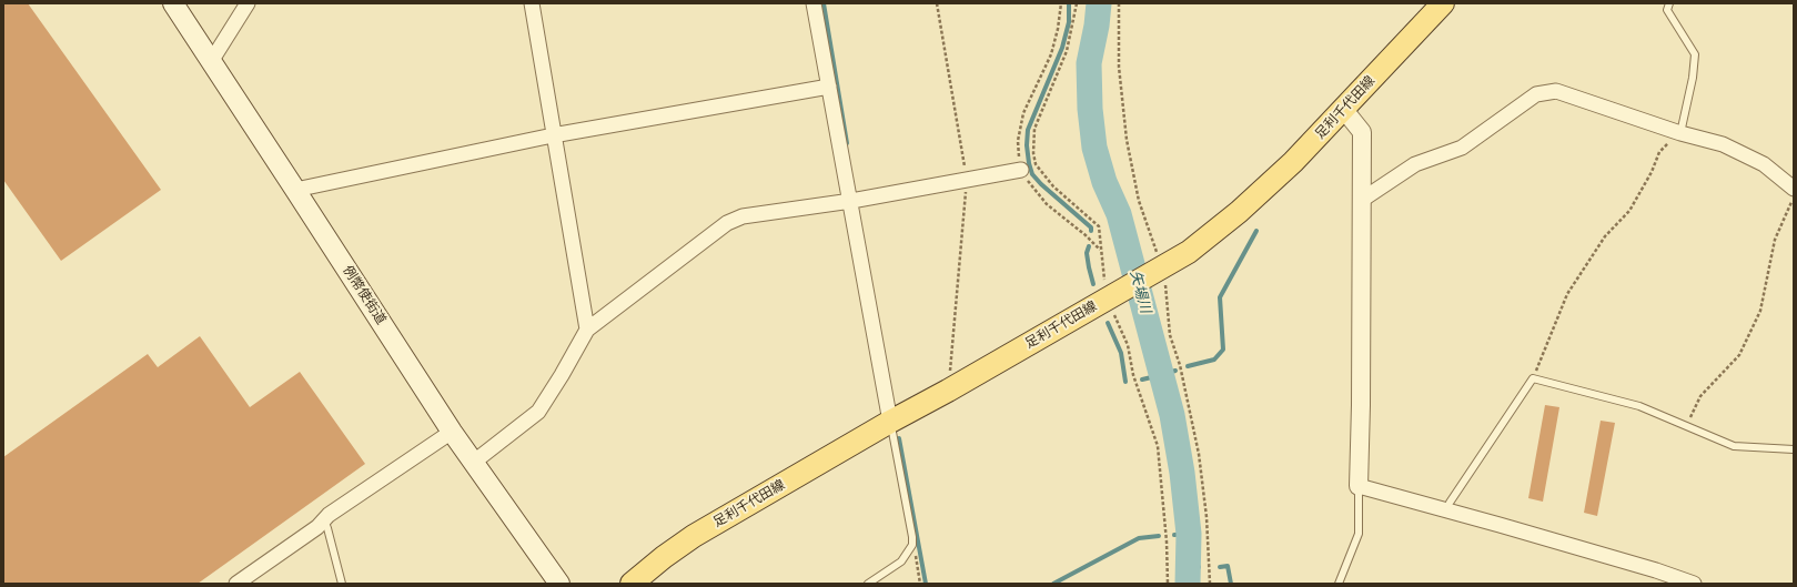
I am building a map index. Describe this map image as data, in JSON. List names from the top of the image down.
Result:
{
  "streets": {
    "main road": ["足利千代田線", "例幣使街道"]
  },
  "water": ["矢場川"]
}
